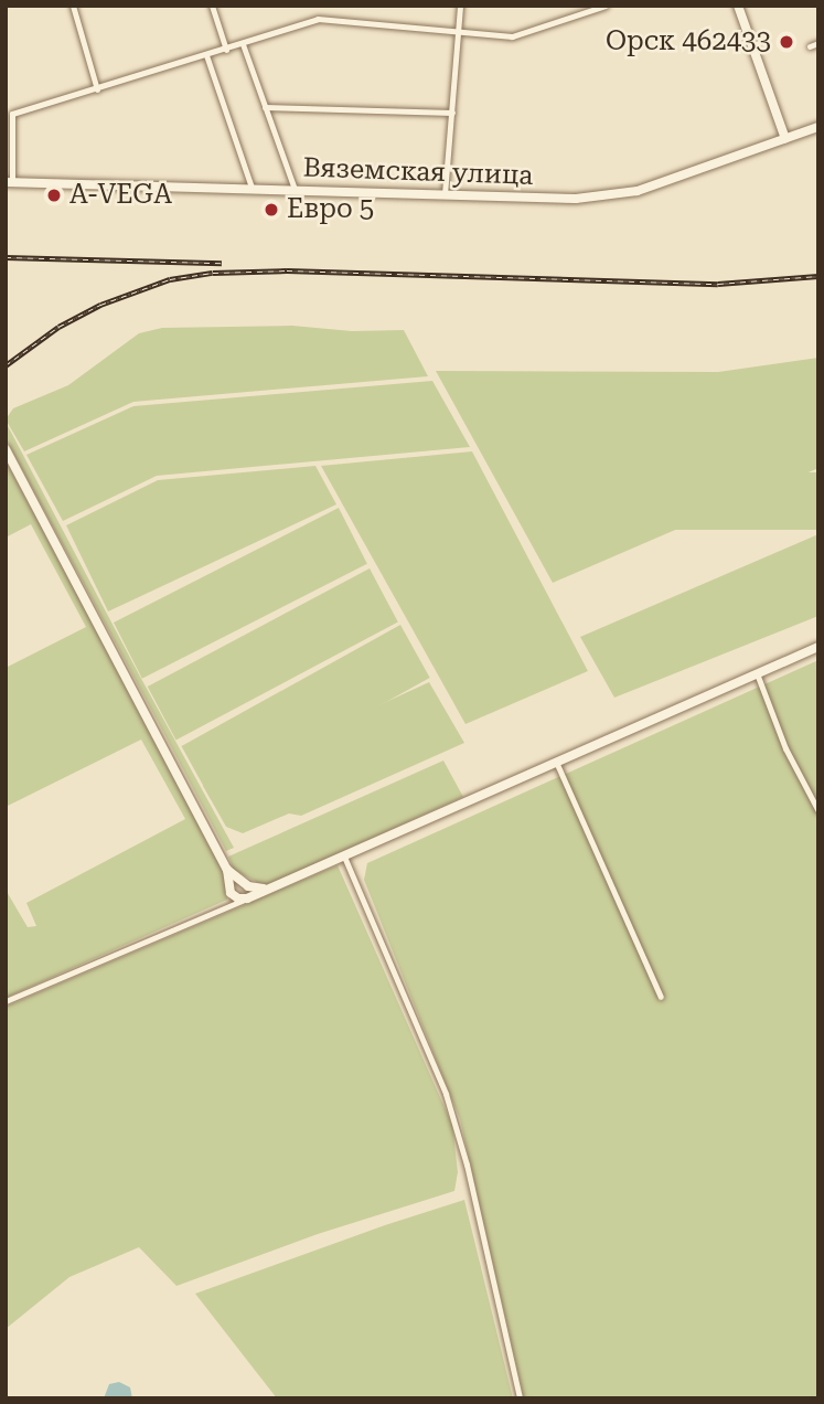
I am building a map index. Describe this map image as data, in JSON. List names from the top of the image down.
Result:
{
  "streets": {
    "main road": ["Вяземская улица"]
  },
  "places": ["Орск 462433", "A-VEGA", "Евро 5"]
}
